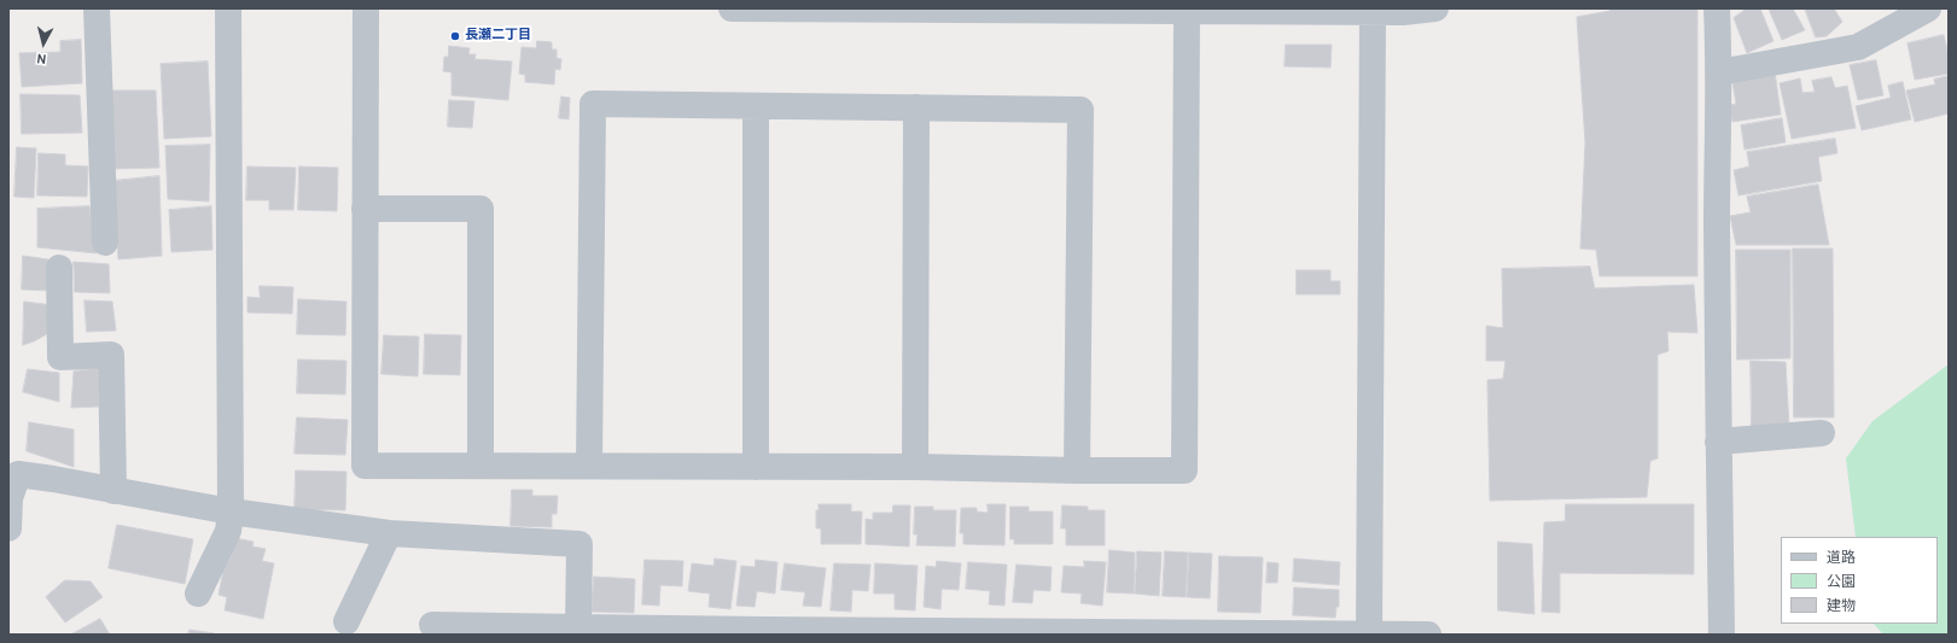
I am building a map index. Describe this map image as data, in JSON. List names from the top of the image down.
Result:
{
  "places": ["長瀬二丁目"],
  "legend": ["道路", "公園", "建物"],
  "north": "bottom"
}
